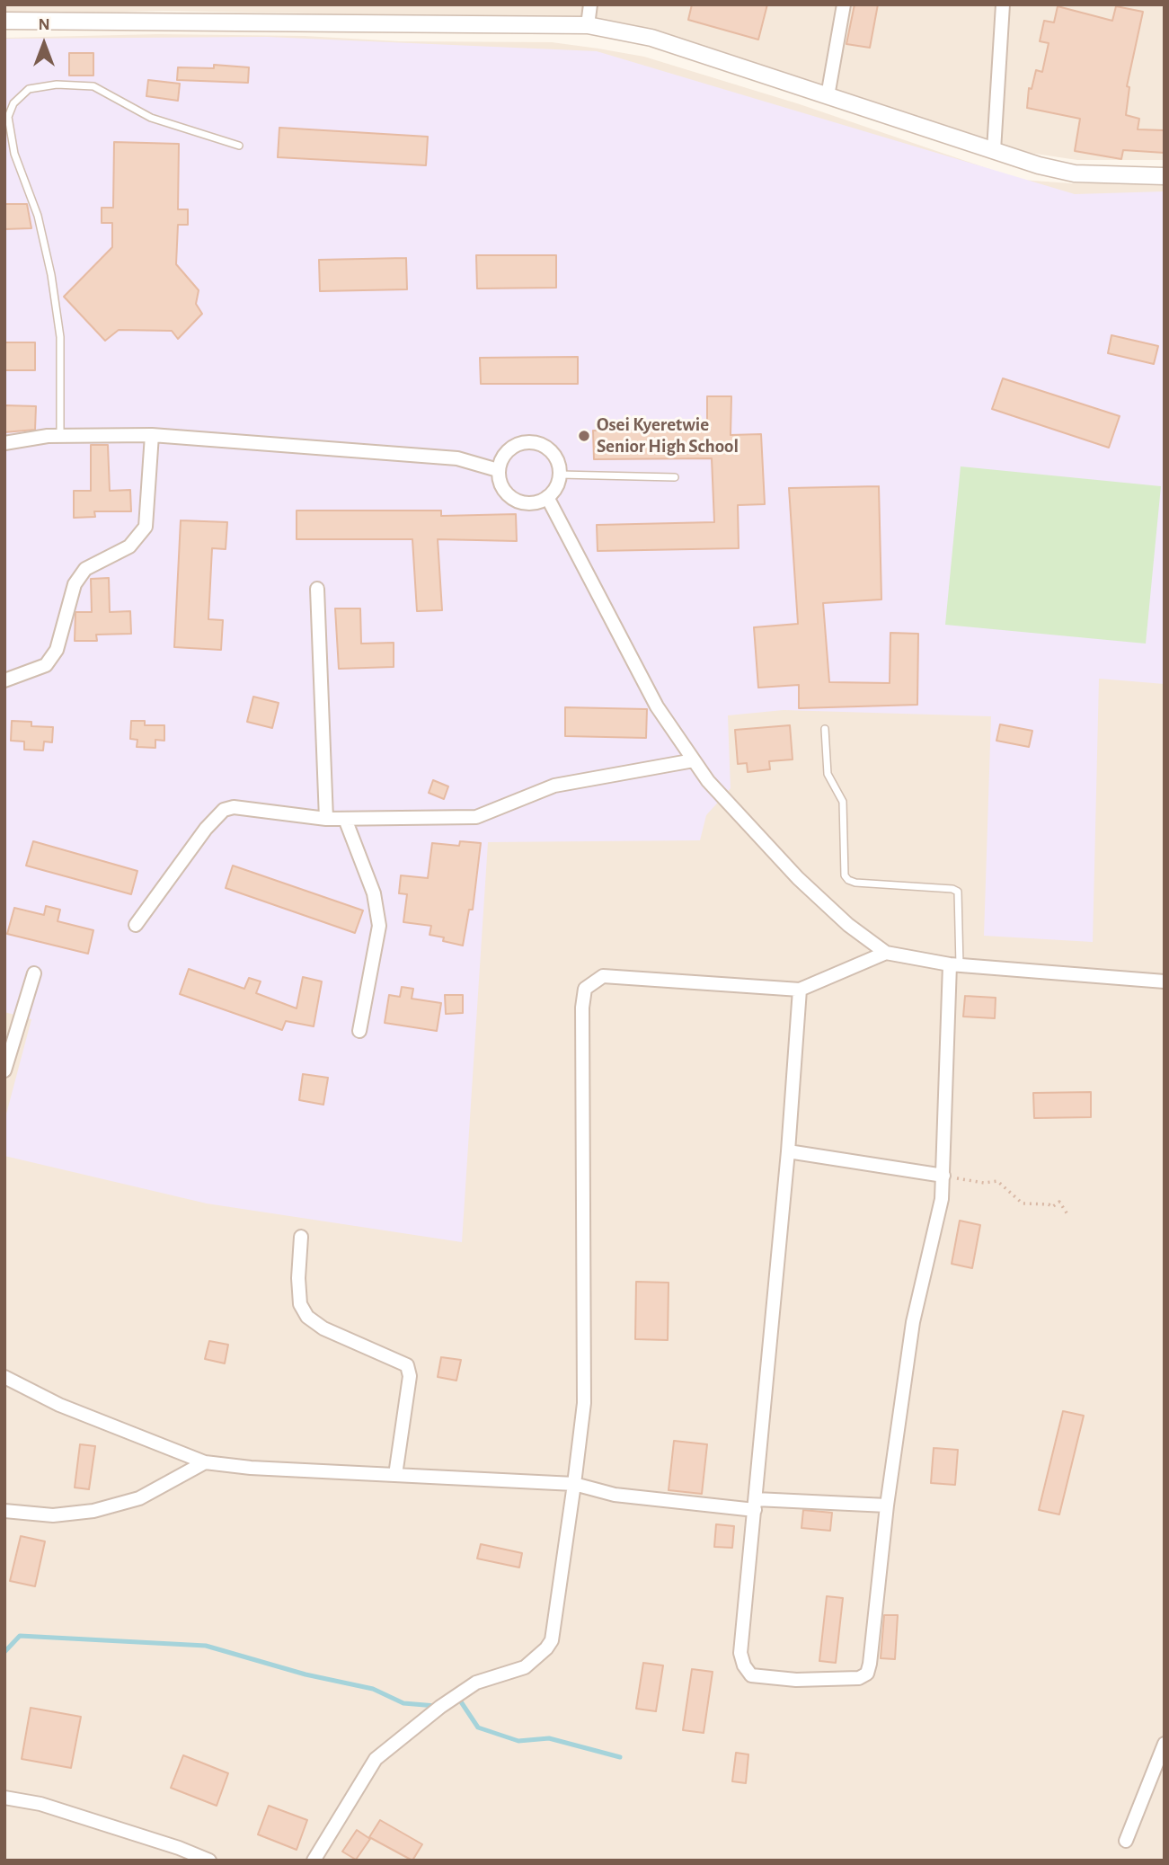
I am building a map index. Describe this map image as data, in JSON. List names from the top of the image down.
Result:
{
  "places": ["Osei Kyeretwie Senior High School"],
  "north": "top"
}
